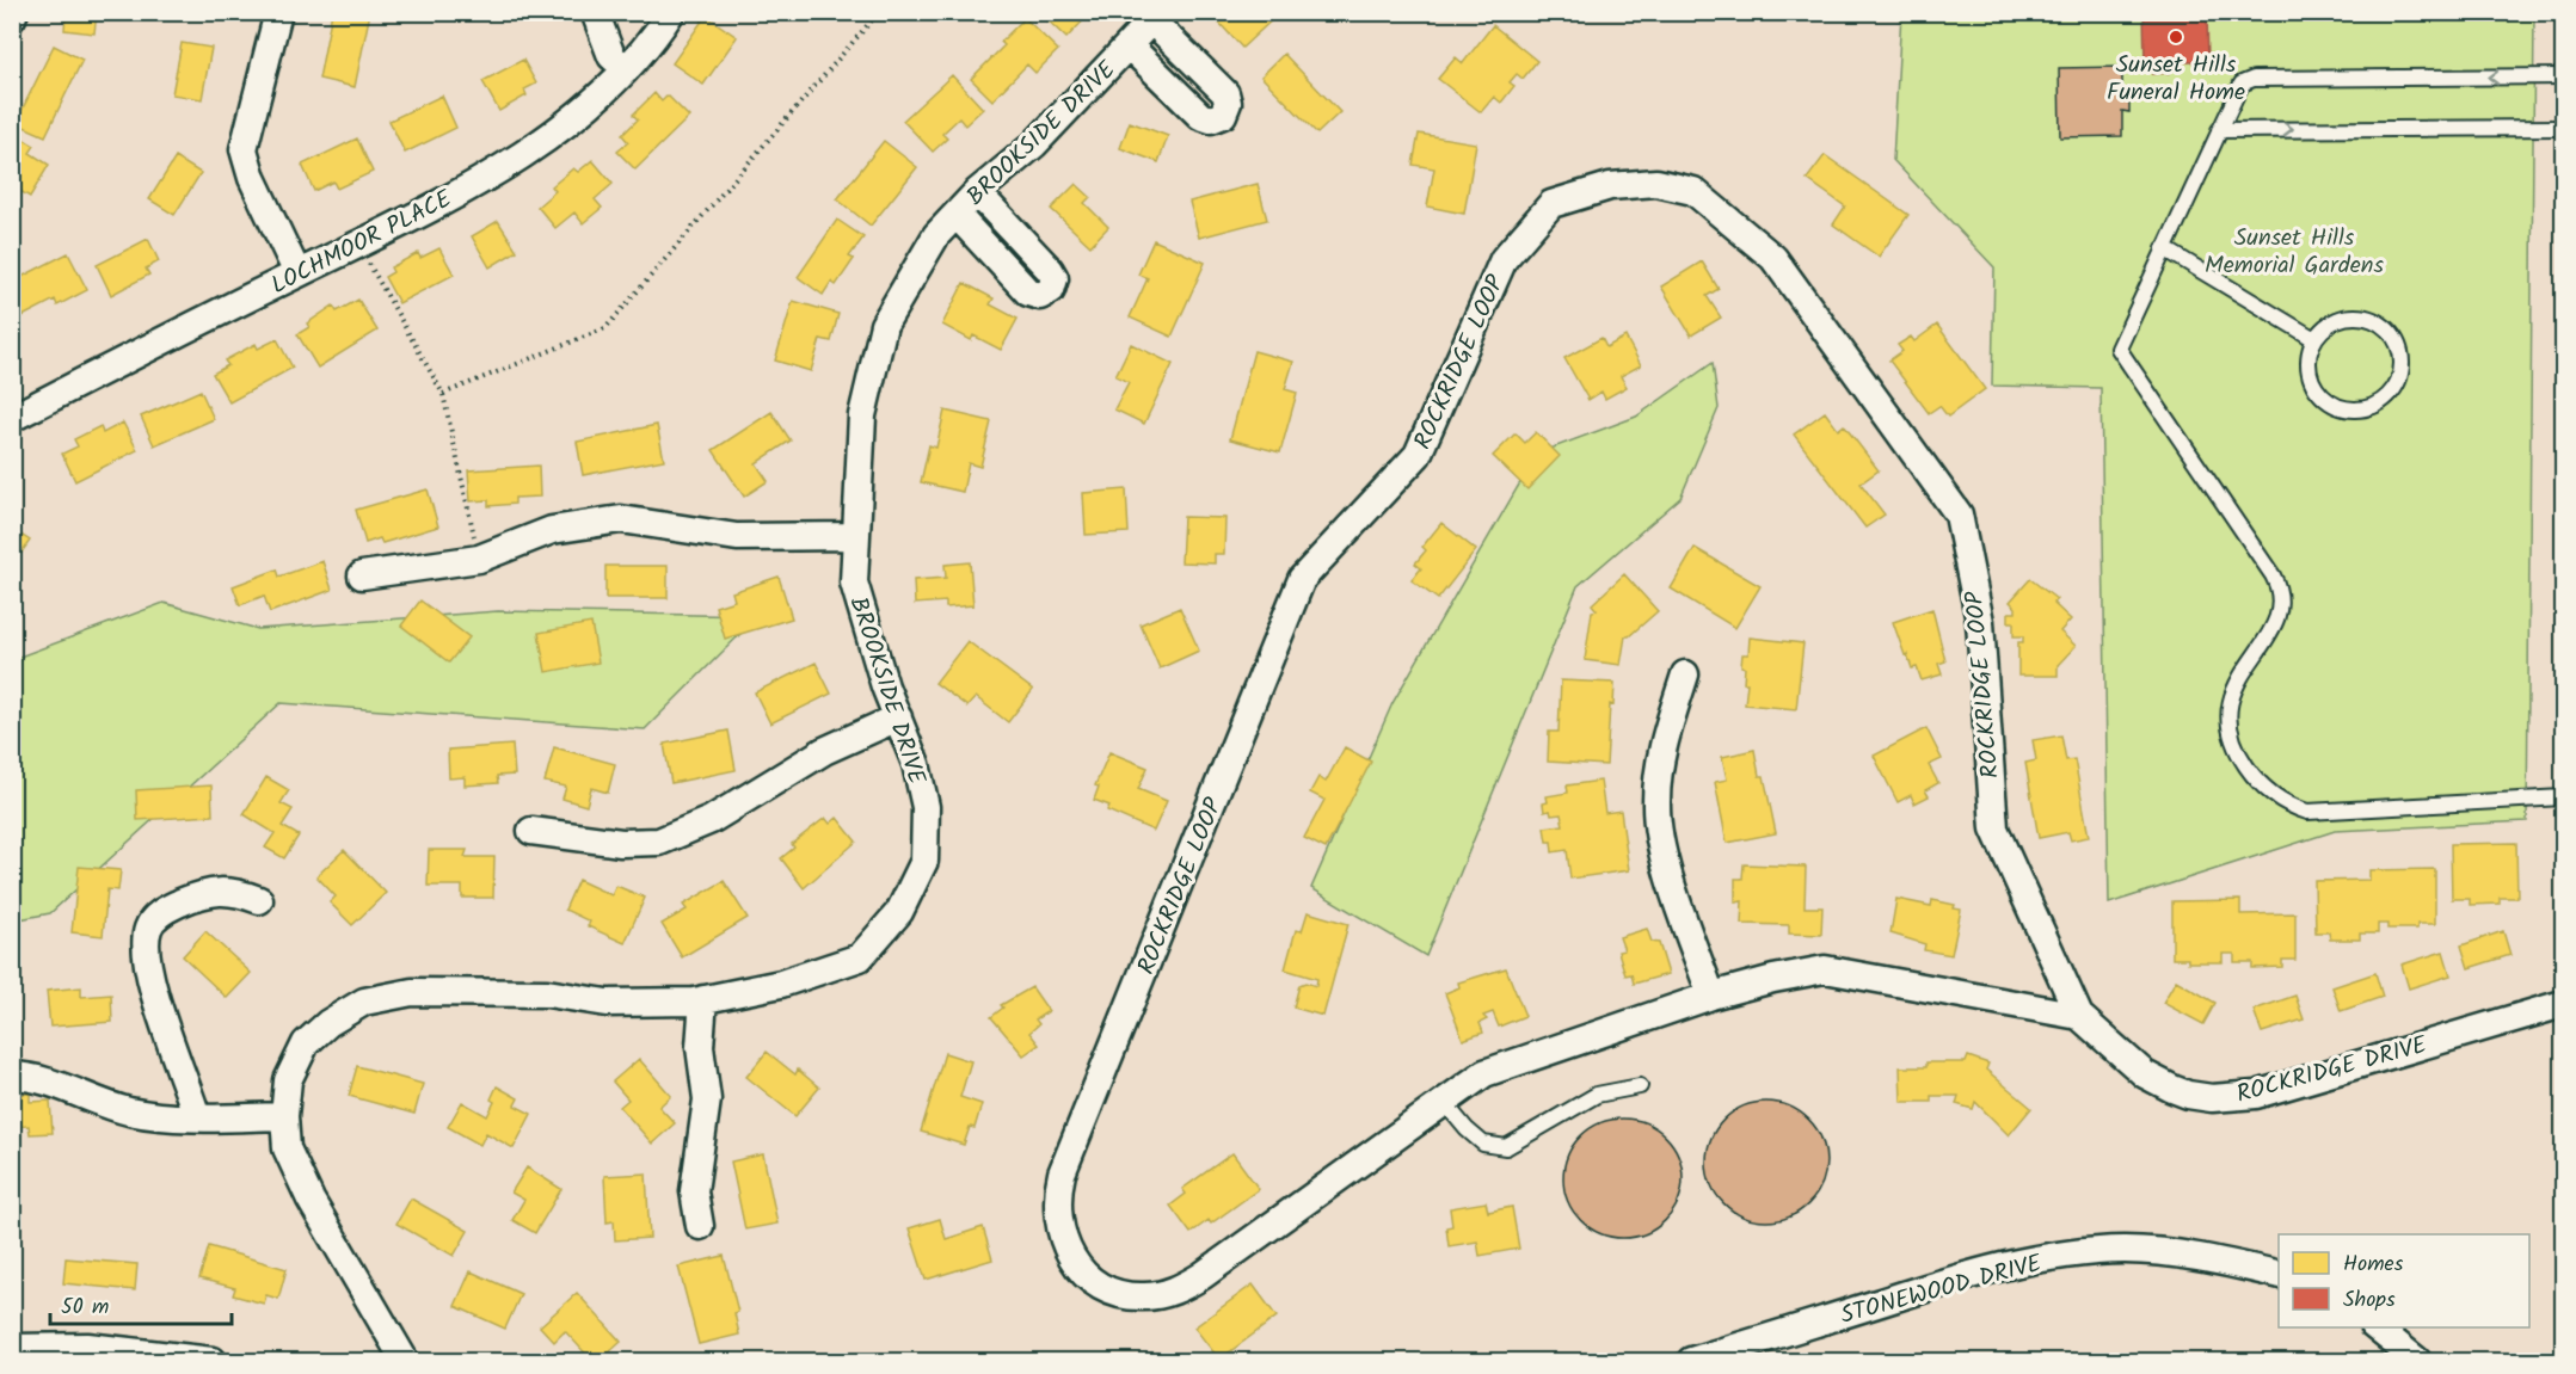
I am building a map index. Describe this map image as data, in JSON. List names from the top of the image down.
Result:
{
  "streets": {
    "street": [
      "BROOKSIDE DRIVE",
      "LOCHMOOR PLACE",
      "ROCKRIDGE LOOP",
      "ROCKRIDGE DRIVE",
      "STONEWOOD DRIVE"
    ]
  },
  "crossings": [
    ["ROCKRIDGE LOOP", "ROCKRIDGE DRIVE"]
  ],
  "parks": ["Sunset Hills Memorial Gardens"],
  "places": ["Sunset Hills Funeral Home"],
  "legend": ["Homes", "Shops"],
  "scale_bar": "50 m"
}
